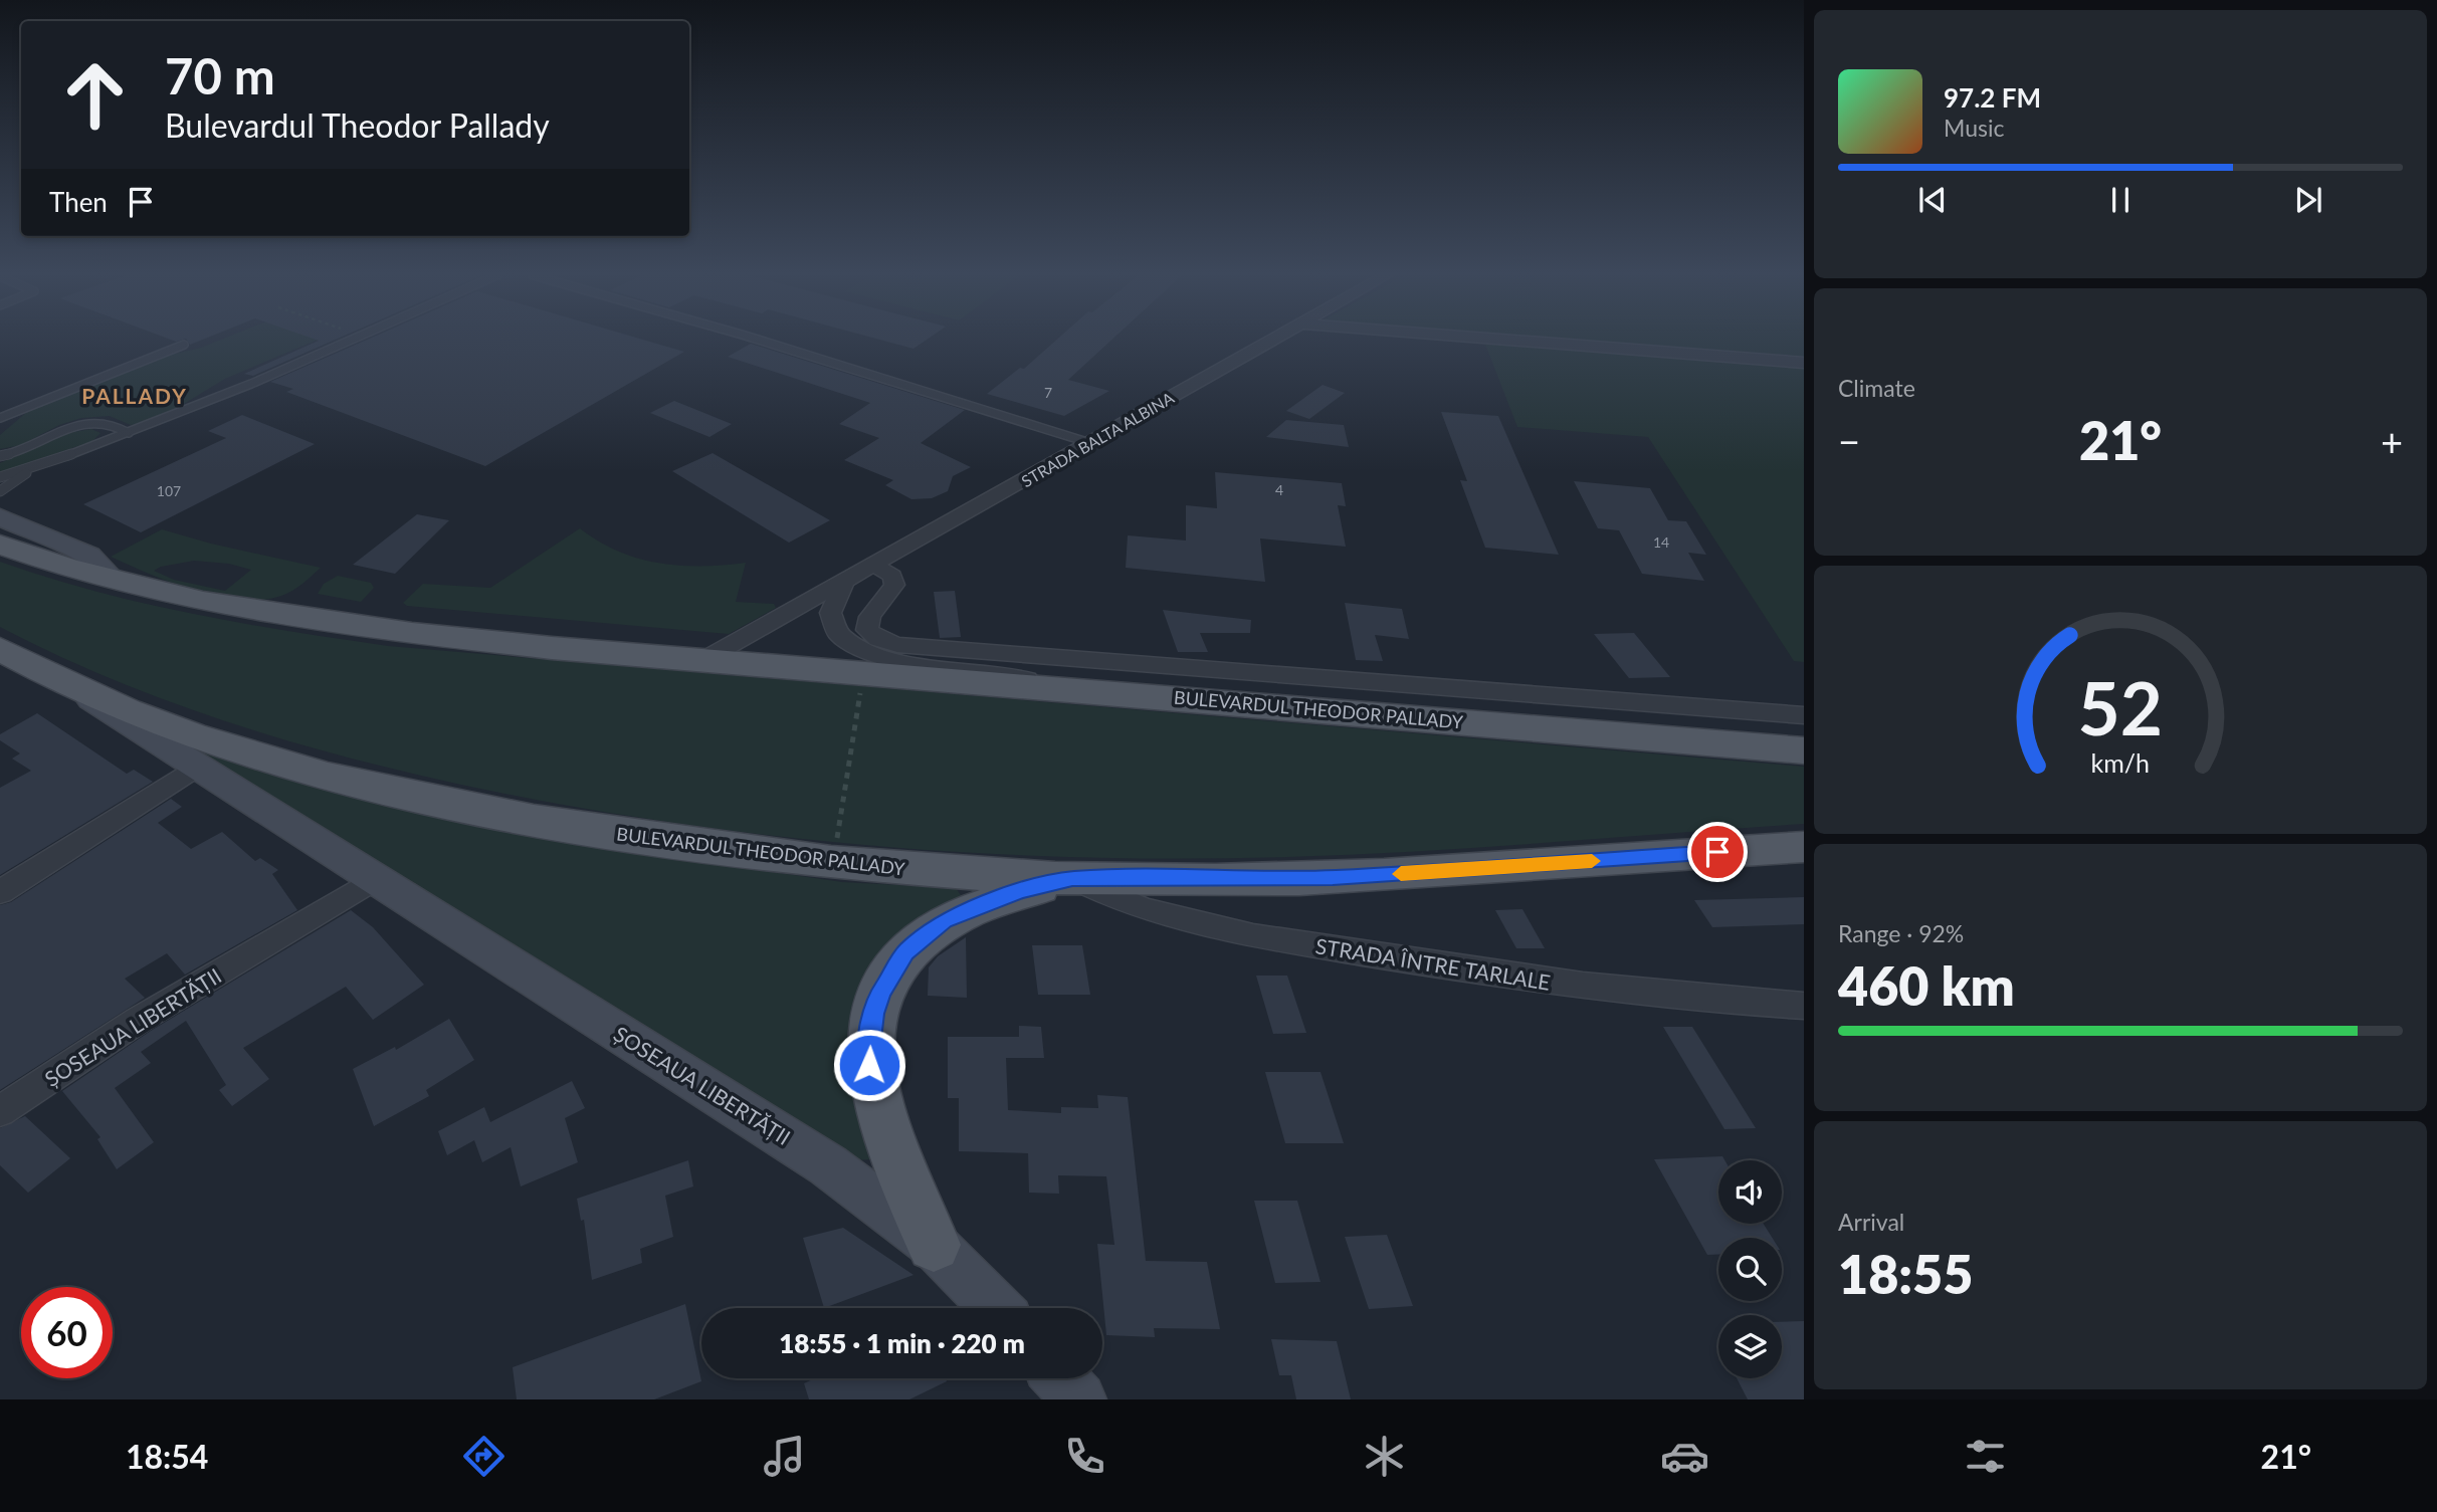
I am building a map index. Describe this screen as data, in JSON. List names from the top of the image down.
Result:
{
  "streets": {
    "main road": ["BULEVARDUL THEODOR PALLADY", "ȘOSEAUA LIBERTĂȚII"],
    "street": ["STRADA BALTA ALBINA", "STRADA ÎNTRE TARLALE"]
  },
  "crossings": [
    ["STRADA BALTA ALBINA", "BULEVARDUL THEODOR PALLADY"],
    ["BULEVARDUL THEODOR PALLADY", "STRADA ÎNTRE TARLALE"],
    ["BULEVARDUL THEODOR PALLADY", "ȘOSEAUA LIBERTĂȚII"]
  ],
  "districts": ["PALLADY"],
  "house_numbers": [
    "7",
    "4",
    "107",
    "14"
  ],
  "page": {
    "turn": ["70 m", "Bulevardul Theodor Pallady"],
    "song": ["97.2 FM", "Music"],
    "then": "Then",
    "tile": [
      "Climate",
      ["Range · 92%", "460 km"],
      ["Arrival", "18:55"]
    ],
    "heat": ["−", "21°", "+"],
    "limit": "60",
    "trip": "18:55 · 1 min · 220 m",
    "tabs": ["18:54", "21°"],
    "gauge": ["52", "km/h"]
  }
}
